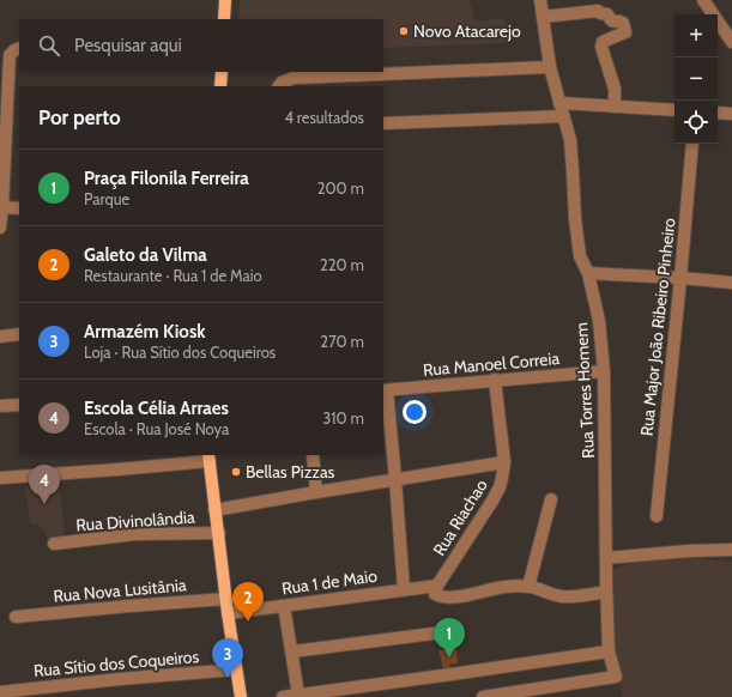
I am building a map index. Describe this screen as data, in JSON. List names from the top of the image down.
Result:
{
  "streets": {
    "street": [
      "Rua Major João Ribeiro Pinheiro",
      "Rua Manoel Correia",
      "Rua Torres Homem",
      "Rua Riachao",
      "Rua Divinolândia",
      "Rua 1 de Maio",
      "Rua Nova Lusitânia",
      "Rua Sítio dos Coqueiros"
    ]
  },
  "crossings": [
    ["Rua Manoel Correia", "Rua Torres Homem"],
    ["Rua Manoel Correia", "Rua Riachao"],
    ["Rua Riachao", "Rua 1 de Maio"]
  ],
  "places": ["Novo Atacarejo", "Bellas Pizzas"],
  "page": {
    "map_buttons": ["+", "−"],
    "search": "Pesquisar aqui",
    "heading": ["Por perto", "4 resultados"],
    "list": [
      {
        "mark": "1",
        "name": "Praça Filonila Ferreira",
        "note": "Parque",
        "value": "200 m"
      },
      {
        "mark": "2",
        "name": "Galeto da Vilma",
        "note": "Restaurante · Rua 1 de Maio",
        "value": "220 m"
      },
      {
        "mark": "3",
        "name": "Armazém Kiosk",
        "note": "Loja · Rua Sítio dos Coqueiros",
        "value": "270 m"
      },
      {
        "mark": "4",
        "name": "Escola Célia Arraes",
        "note": "Escola · Rua José Noya",
        "value": "310 m"
      }
    ],
    "pins": [
      "4",
      "2",
      "1",
      "3"
    ]
  }
}
